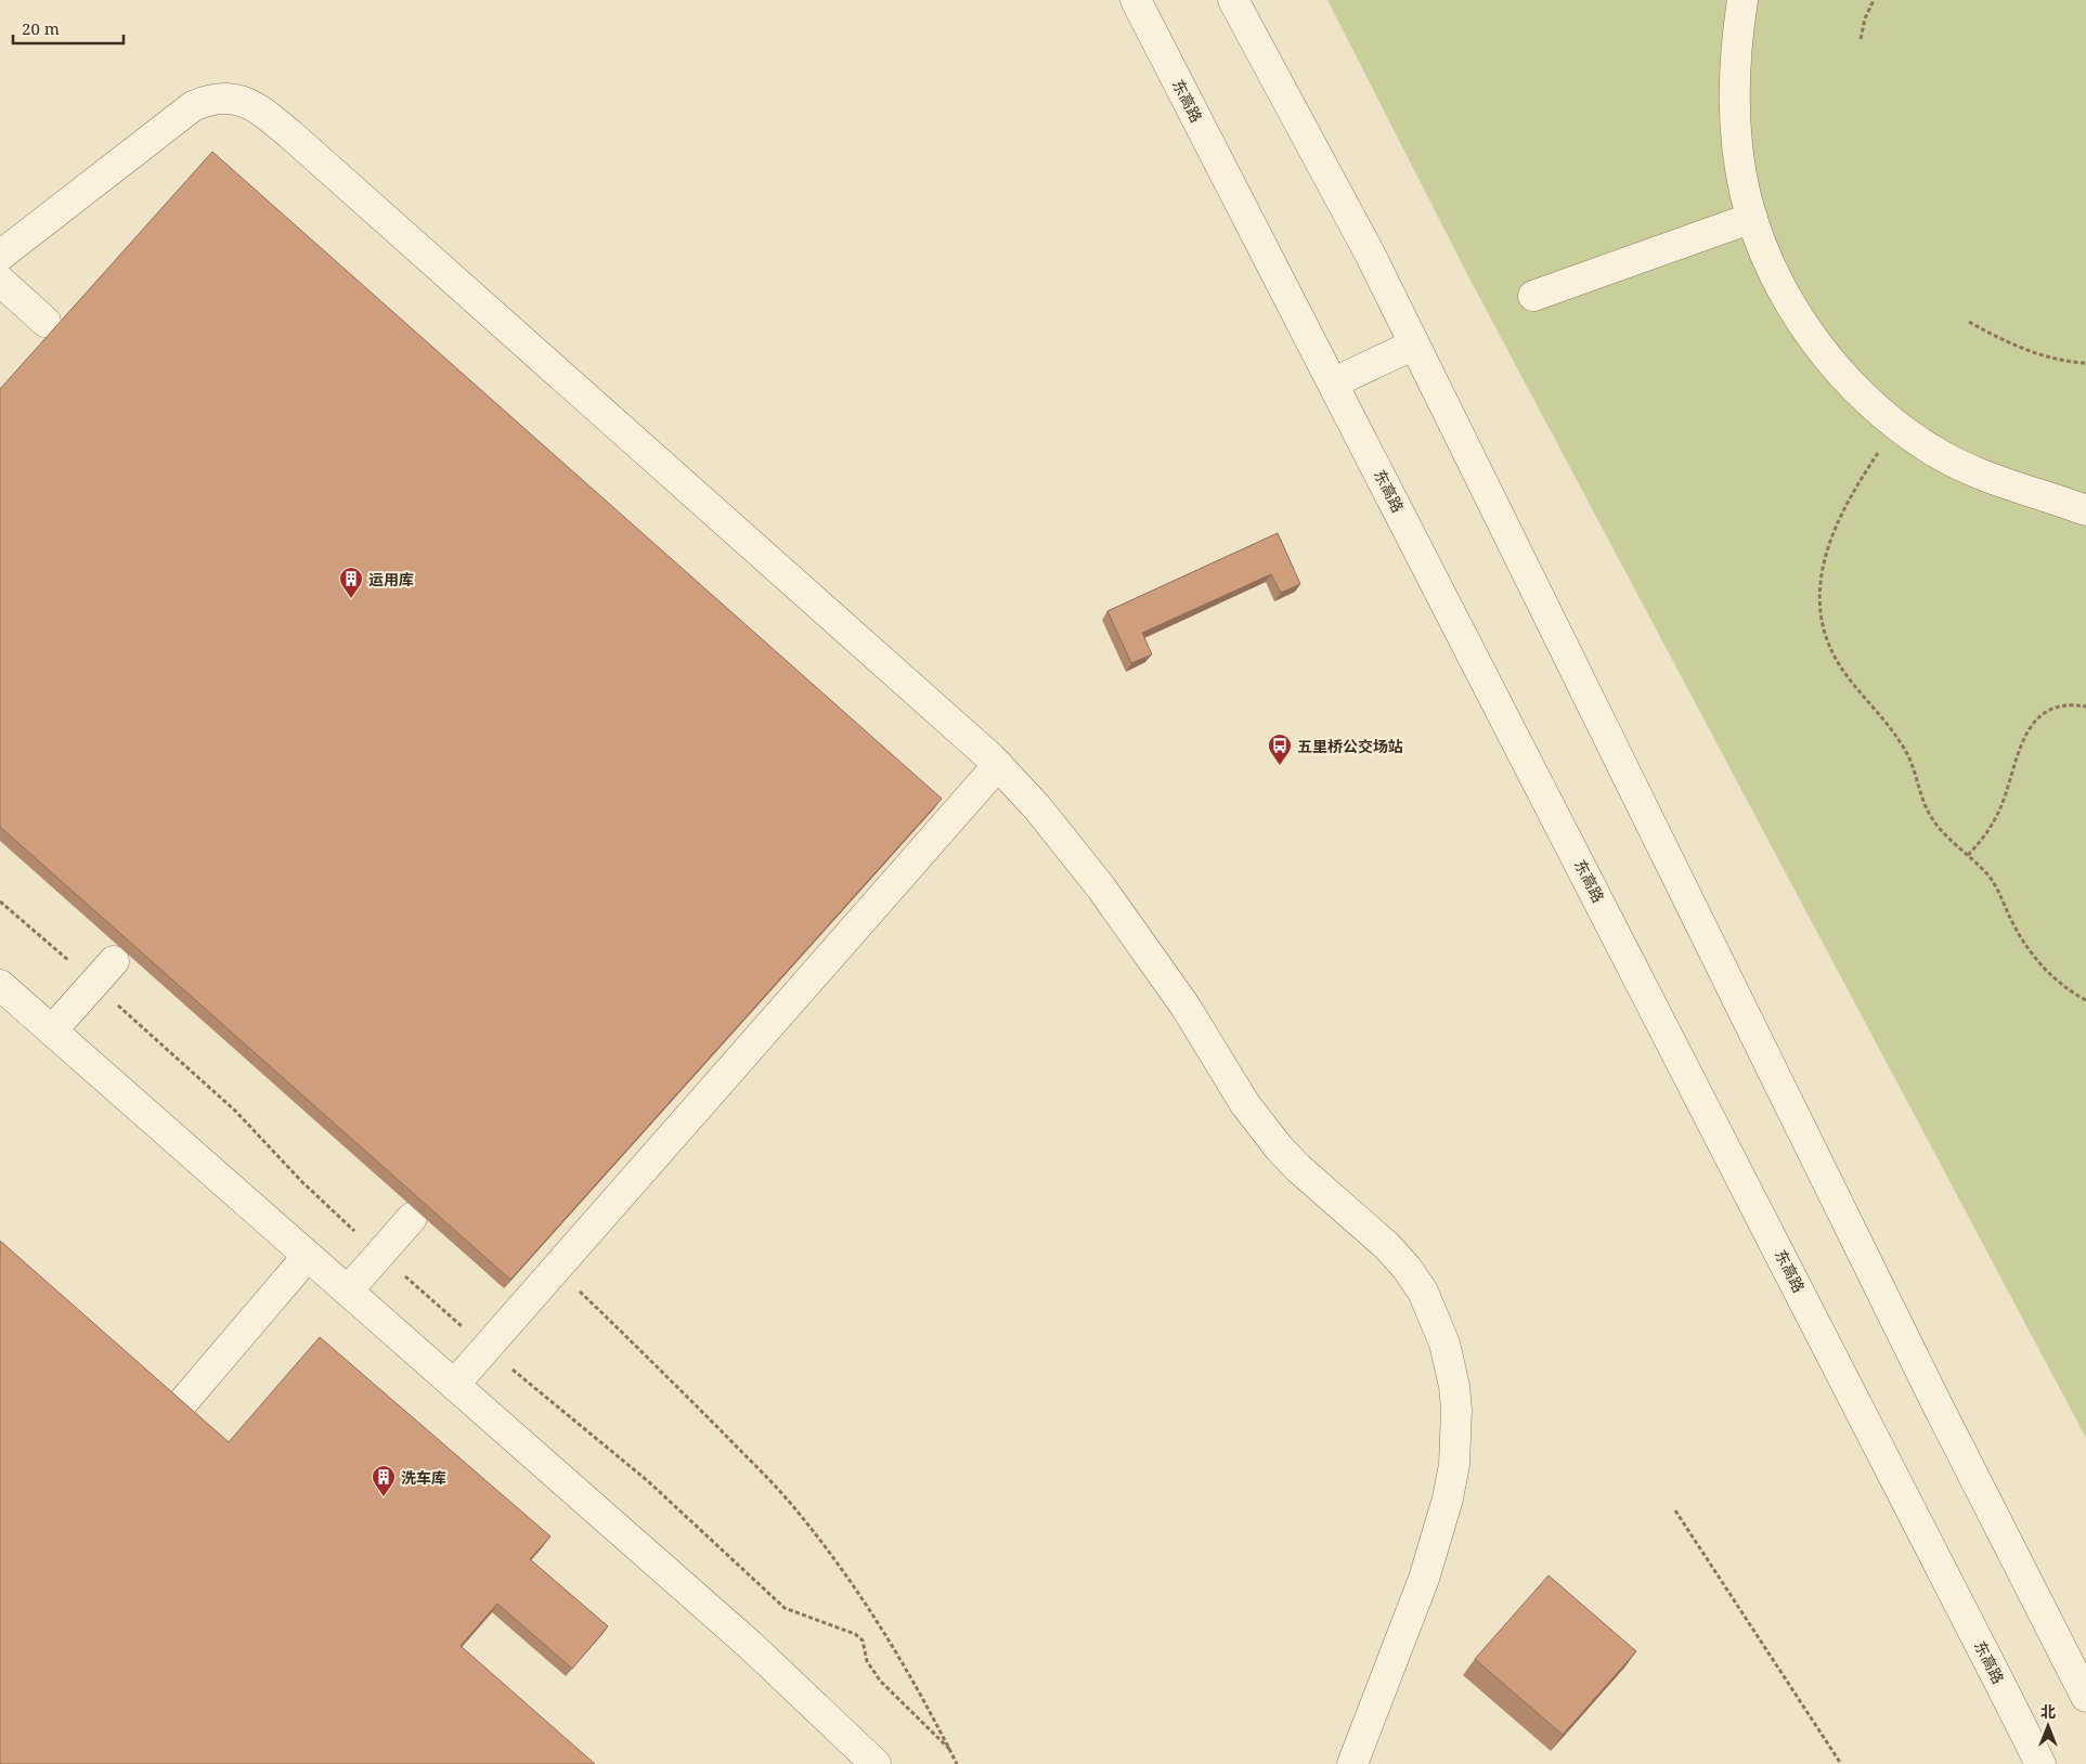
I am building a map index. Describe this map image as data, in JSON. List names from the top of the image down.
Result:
{
  "streets": {
    "street": ["东高路"]
  },
  "places": {
    "building": ["运用库", "洗车库"],
    "bus stop": ["五里桥公交场站"]
  },
  "scale_bar": "20 m",
  "north": "top"
}
